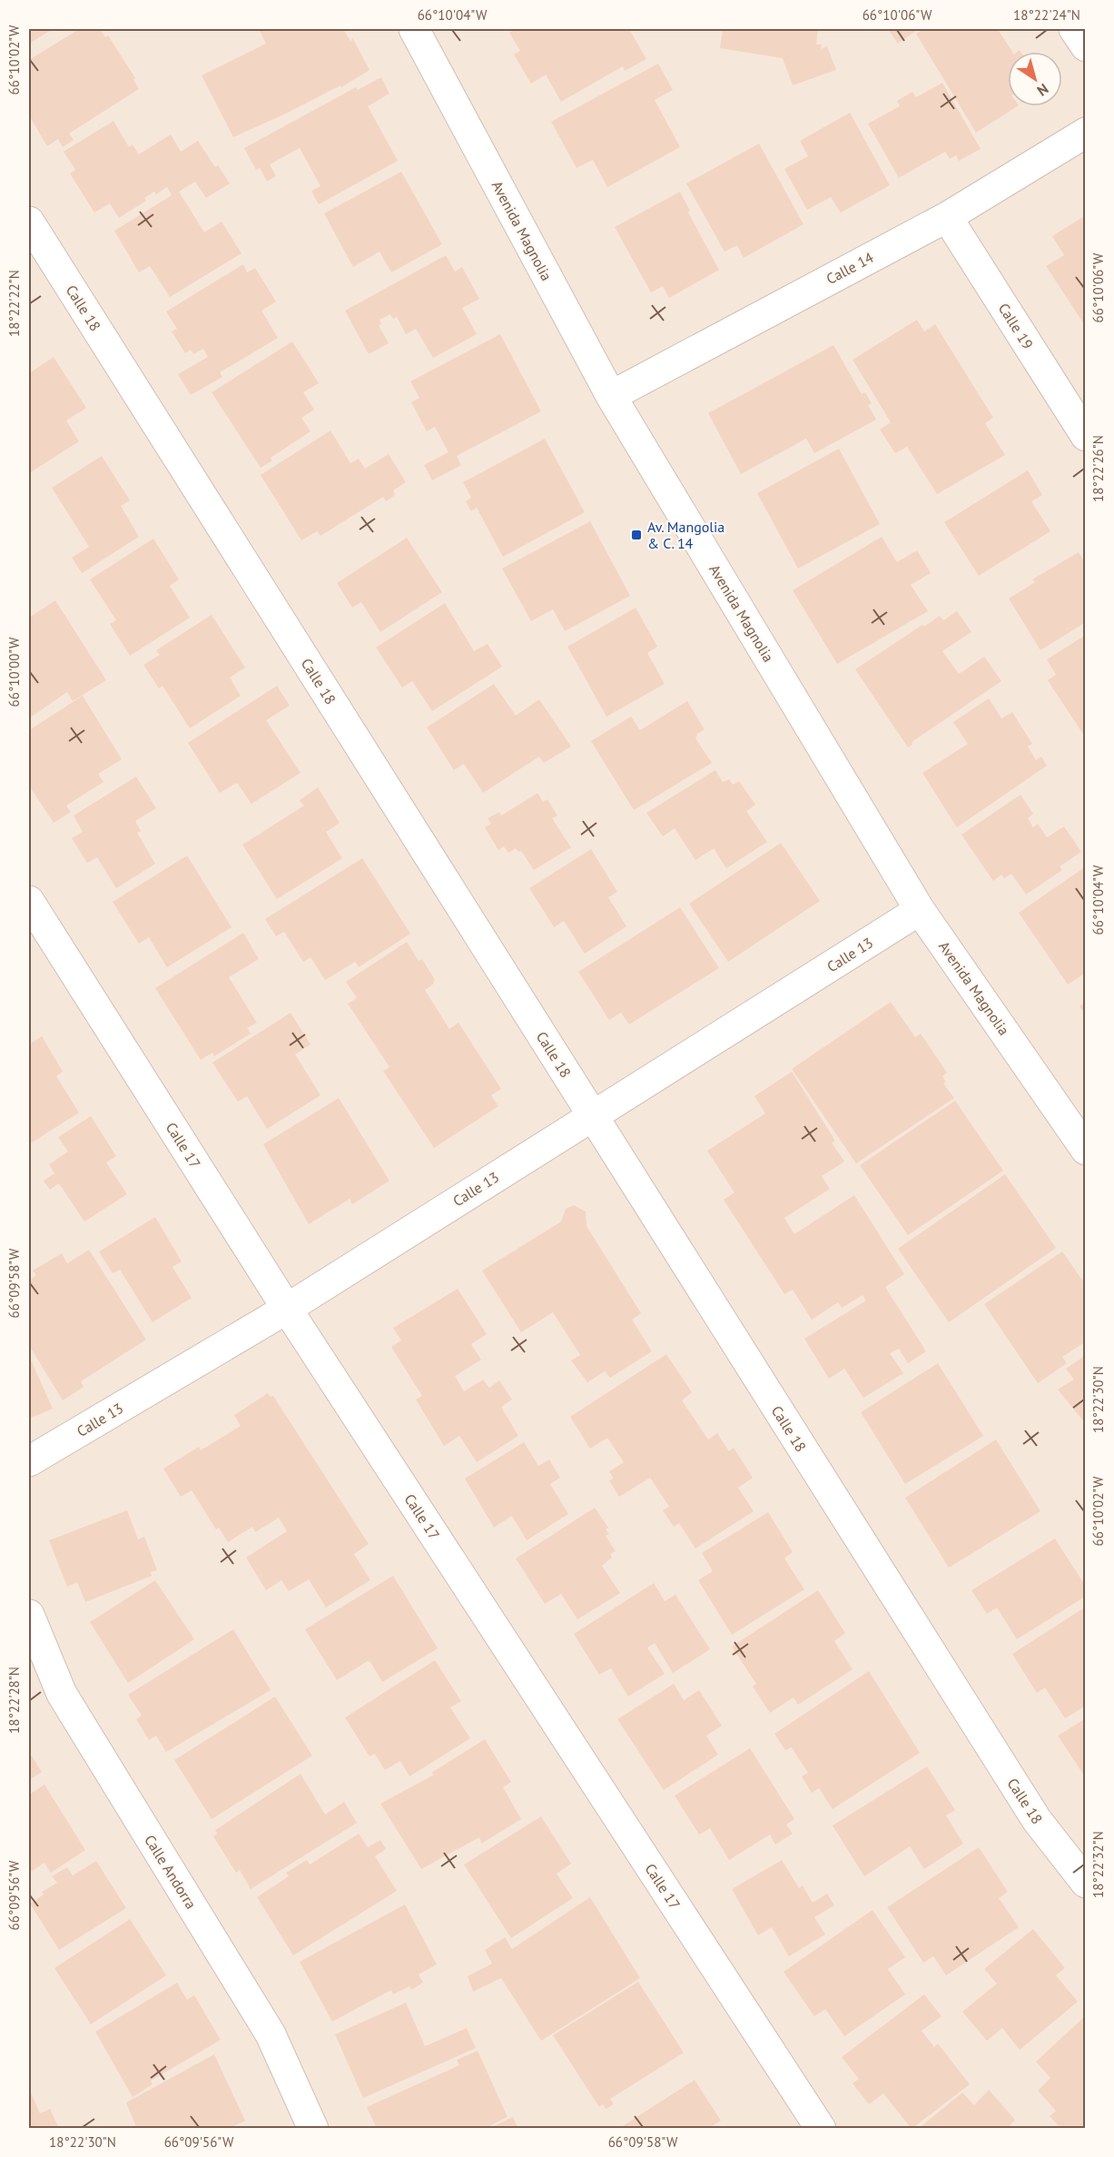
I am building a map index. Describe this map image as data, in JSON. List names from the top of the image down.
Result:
{
  "streets": {
    "street": [
      "Avenida Magnolia",
      "Calle 14",
      "Calle 18",
      "Calle 19",
      "Calle 13",
      "Calle 17",
      "Calle Andorra"
    ]
  },
  "crossings": [
    ["Avenida Magnolia", "Calle 14"],
    ["Avenida Magnolia", "Calle 13"],
    ["Calle 14", "Calle 19"],
    ["Calle 18", "Calle 13"],
    ["Calle 13", "Calle 17"]
  ],
  "places": {
    "transit": ["Av. Mangolia & C. 14"]
  },
  "north": "bottom right",
  "coordinates": [
    "66°10'04\"W",
    "66°10'06\"W",
    "18°22'24\"N",
    "66°10'02\"W",
    "18°22'22\"N",
    "18°22'26\"N",
    "66°10'00\"W",
    "66°09'58\"W",
    "18°22'30\"N",
    "18°22'28\"N",
    "18°22'32\"N",
    "66°09'56\"W"
  ]
}
